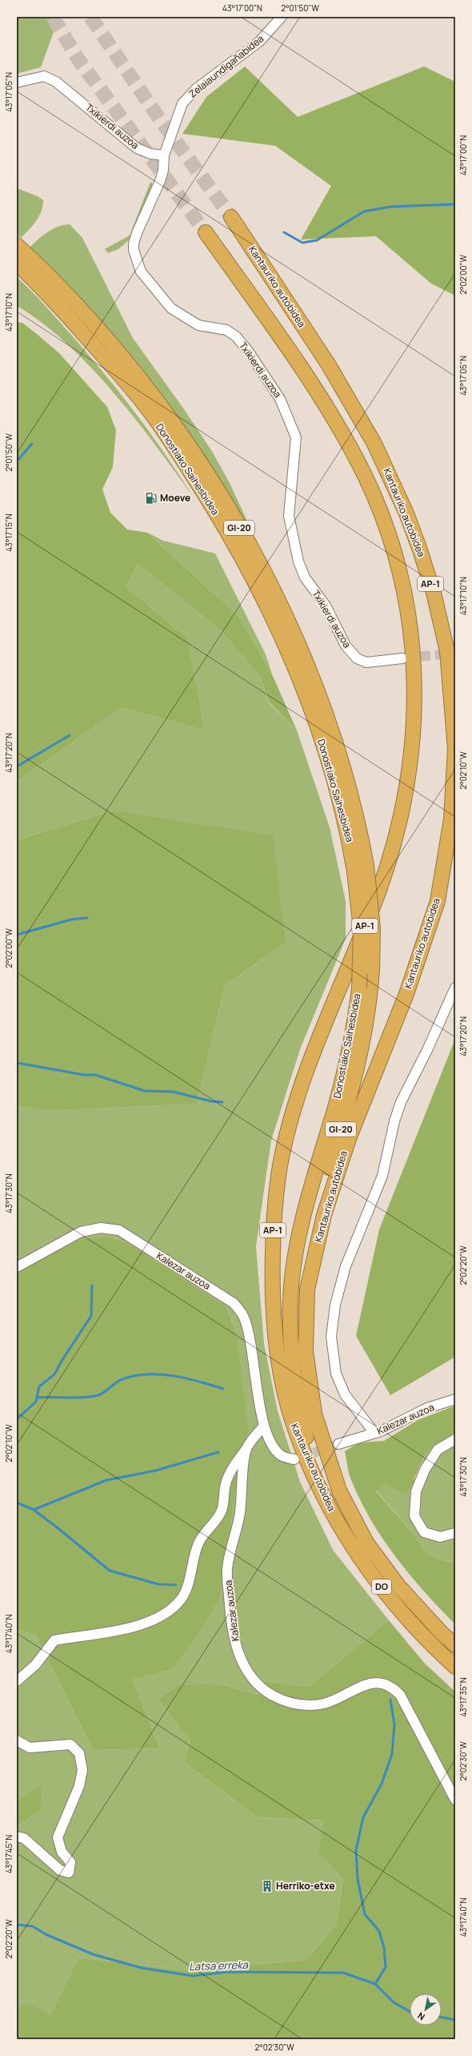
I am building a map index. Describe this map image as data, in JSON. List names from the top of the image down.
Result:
{
  "streets": {
    "highway": [
      "Kantauriko autobidea",
      "Donostiako Saihesbidea",
      "GI-20",
      "AP-1",
      "DO"
    ],
    "street": ["Zelaiaundigañabidea", "Txikierdi auzoa", "Kalezar auzoa"]
  },
  "crossings": [
    ["Zelaiaundigañabidea", "Txikierdi auzoa"],
    ["Kantauriko autobidea", "Donostiako Saihesbidea"]
  ],
  "water": ["Latsa erreka"],
  "places": {
    "fuel station": ["Moeve"],
    "building": ["Herriko-etxe"]
  },
  "north": "bottom left",
  "coordinates": [
    "43°17'00\"N",
    "2°01'50\"W",
    "43°17'05\"N",
    "2°02'00\"W",
    "43°17'10\"N",
    "43°17'15\"N",
    "43°17'20\"N",
    "2°02'10\"W",
    "43°17'30\"N",
    "2°02'20\"W",
    "43°17'40\"N",
    "43°17'35\"N",
    "2°02'30\"W",
    "43°17'45\"N"
  ]
}
